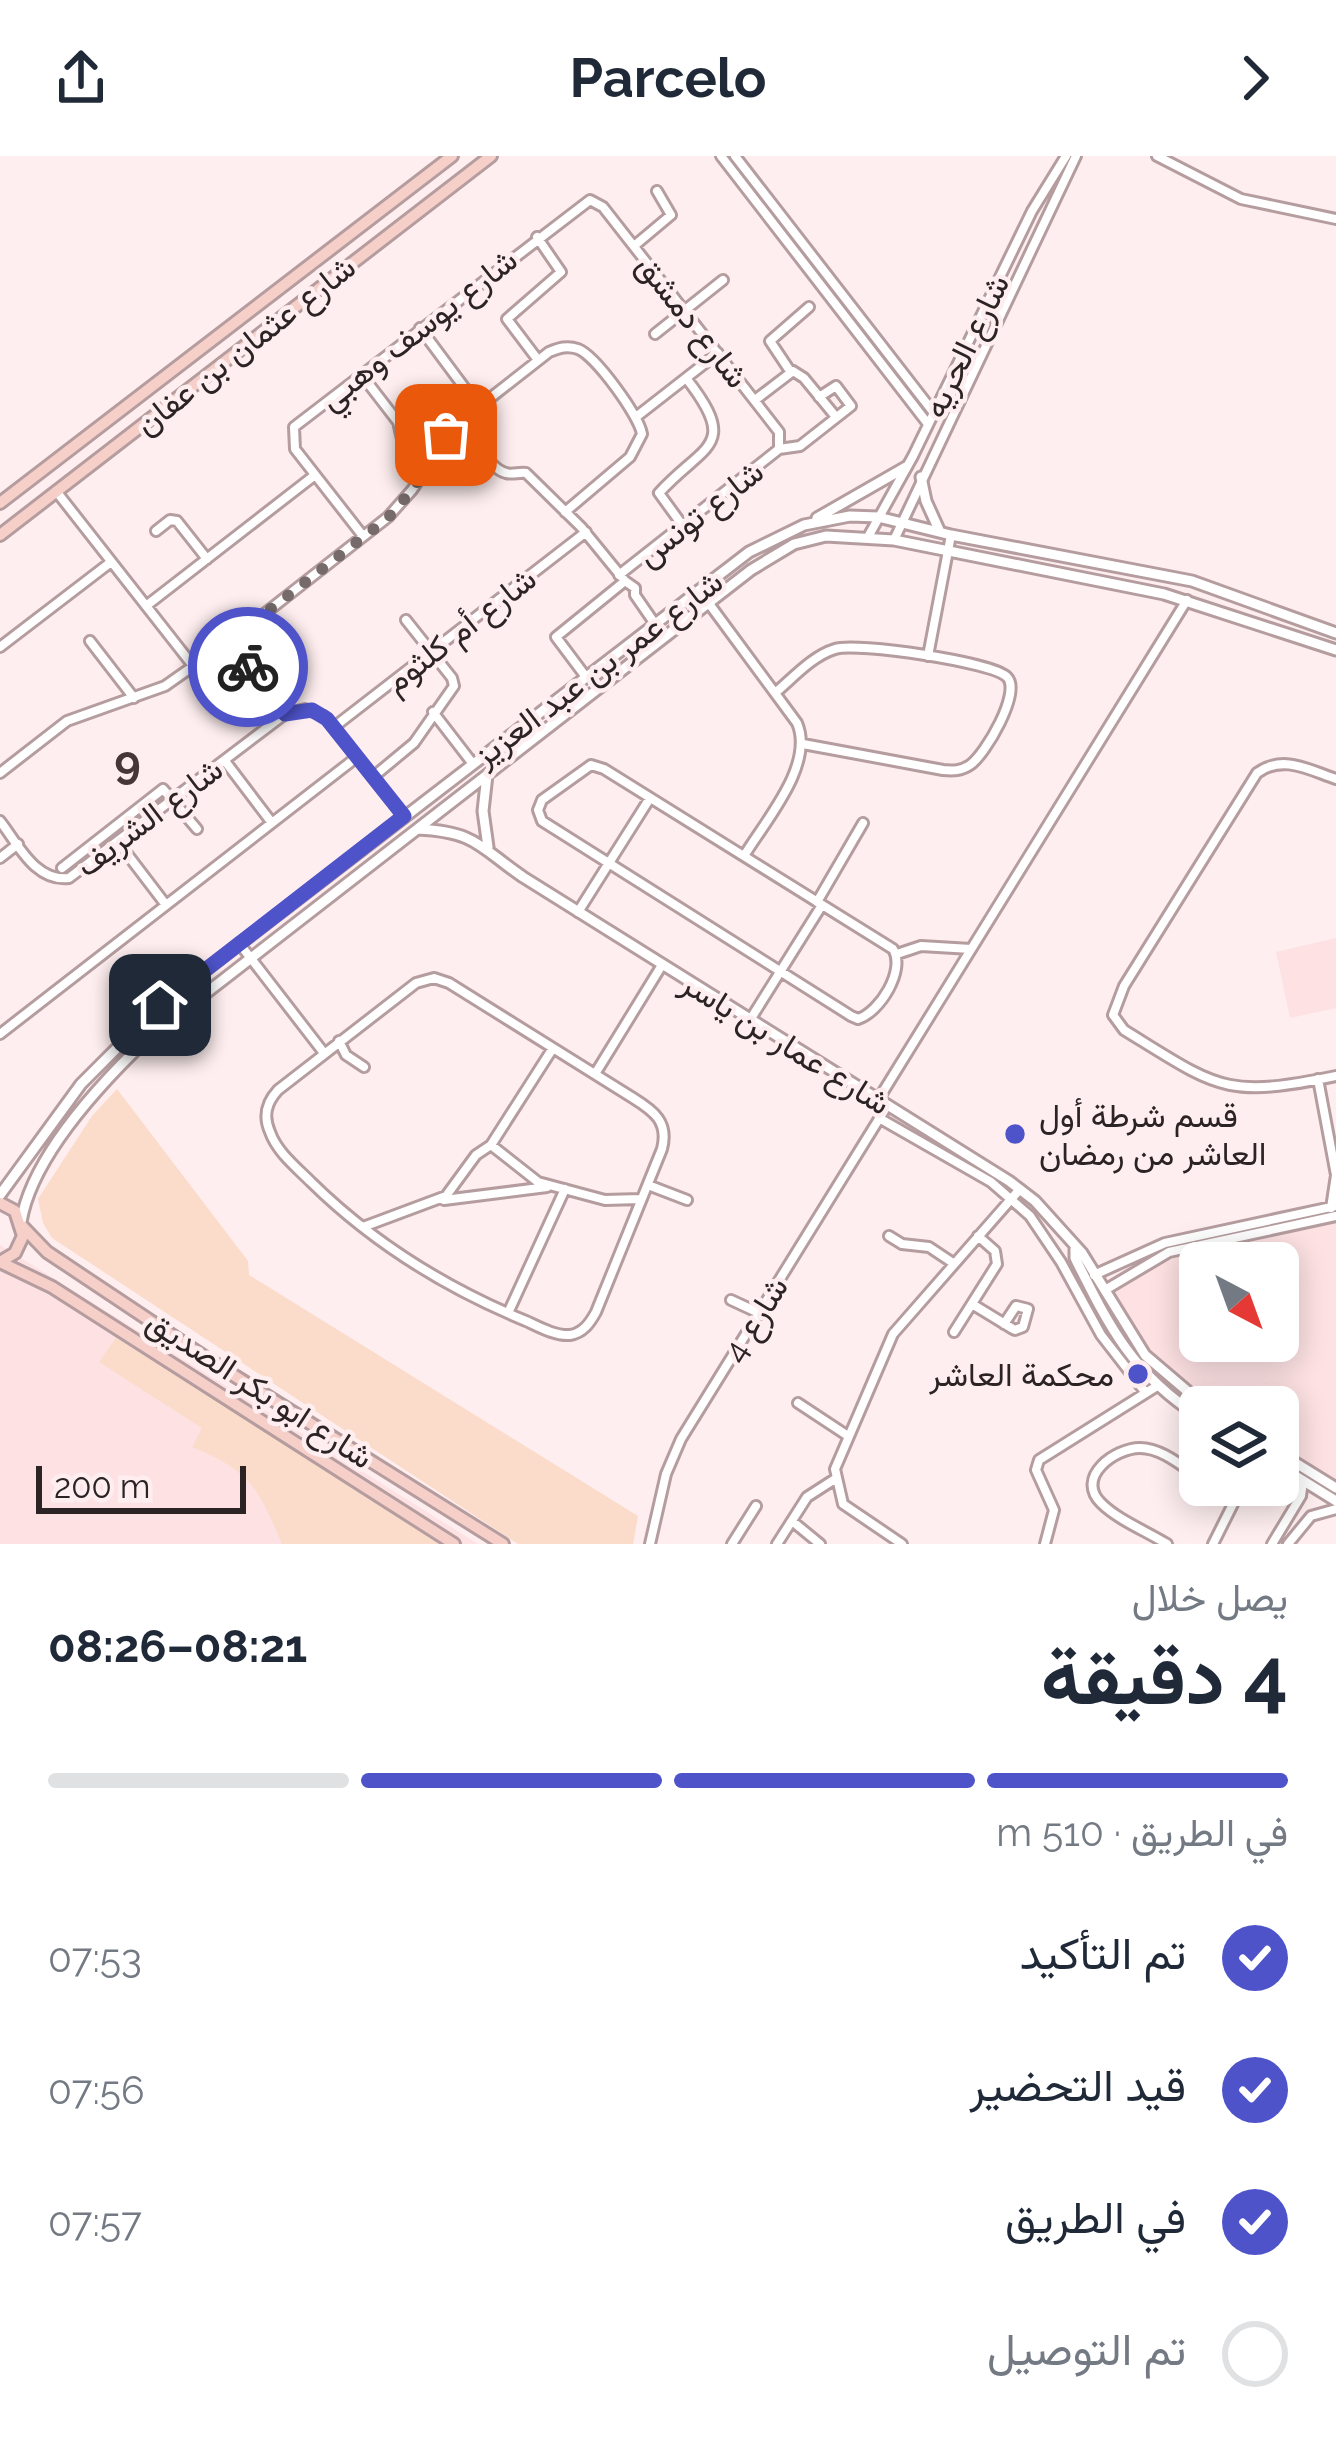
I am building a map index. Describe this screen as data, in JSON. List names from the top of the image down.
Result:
{
  "streets": {
    "main road": ["شارع عثمان بن عفان", "شارع ابو بكر الصديق"],
    "street": [
      "شارع دمشق",
      "شارع يوسف وهبي",
      "شارع الحريه",
      "شارع تونس",
      "شارع أم كلثوم",
      "شارع عمر بن عبد العزيز",
      "شارع الشريف",
      "شارع عمار بن ياسر",
      "شارع 4"
    ]
  },
  "crossings": [
    ["شارع دمشق", "شارع يوسف وهبي"],
    ["شارع دمشق", "شارع تونس"],
    ["شارع الحريه", "شارع عمر بن عبد العزيز"],
    ["شارع تونس", "شارع عمر بن عبد العزيز"],
    ["شارع عمر بن عبد العزيز", "شارع عمار بن ياسر"],
    ["شارع عمر بن عبد العزيز", "شارع 4"],
    ["شارع عمر بن عبد العزيز", "شارع ابو بكر الصديق"],
    ["شارع عمار بن ياسر", "شارع 4"]
  ],
  "districts": ["9"],
  "places": ["قسم شرطة أول العاشر من رمضان", "محكمة العاشر"],
  "scale_bar": "200 m",
  "north": "bottom right",
  "page": {
    "header": "Parcelo",
    "scale": "200 m",
    "heading": ["4 دقيقة", "يصل خلال", "08:21–08:26"],
    "bar": "في الطريق · 510 m",
    "list": [
      ["تم التأكيد", "07:53"],
      ["قيد التحضير", "07:56"],
      ["في الطريق", "07:57"],
      "تم التوصيل"
    ]
  }
}
